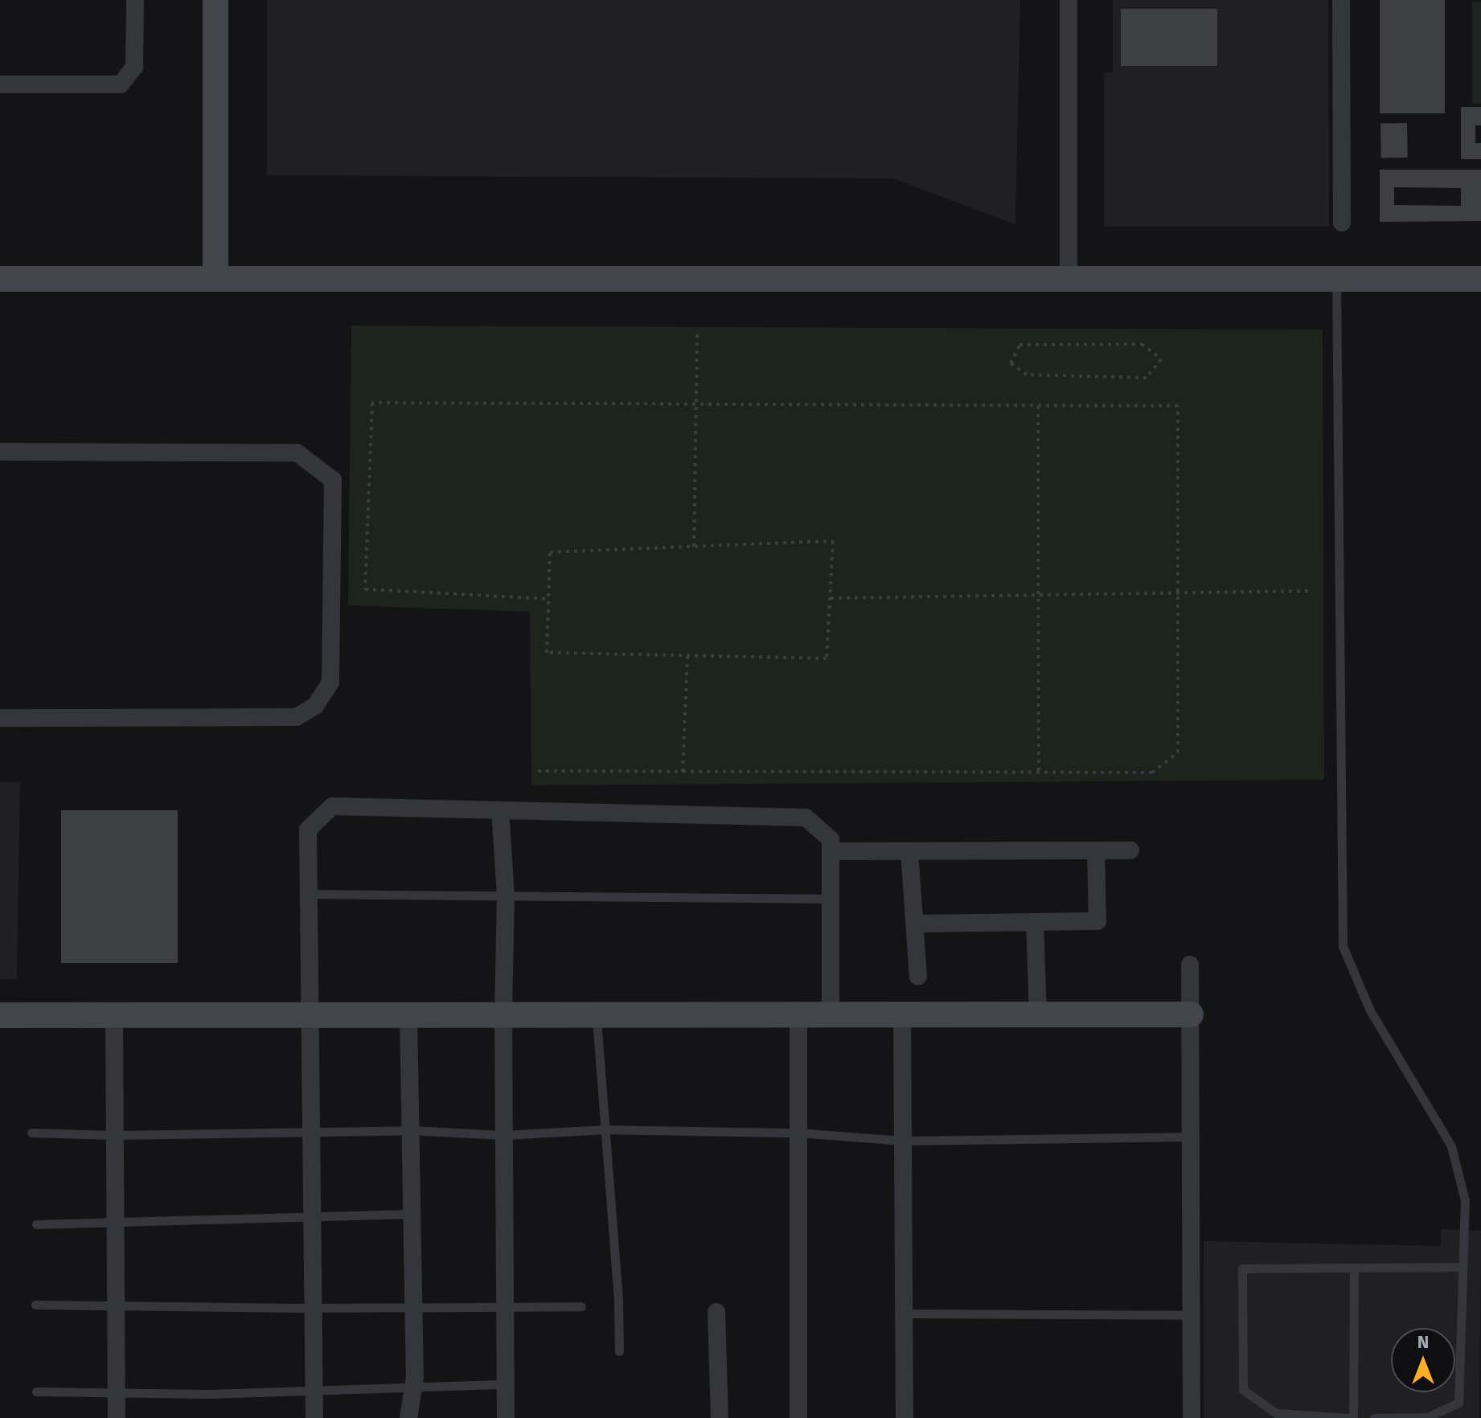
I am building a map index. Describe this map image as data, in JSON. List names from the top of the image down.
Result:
{
  "north": "top"
}
